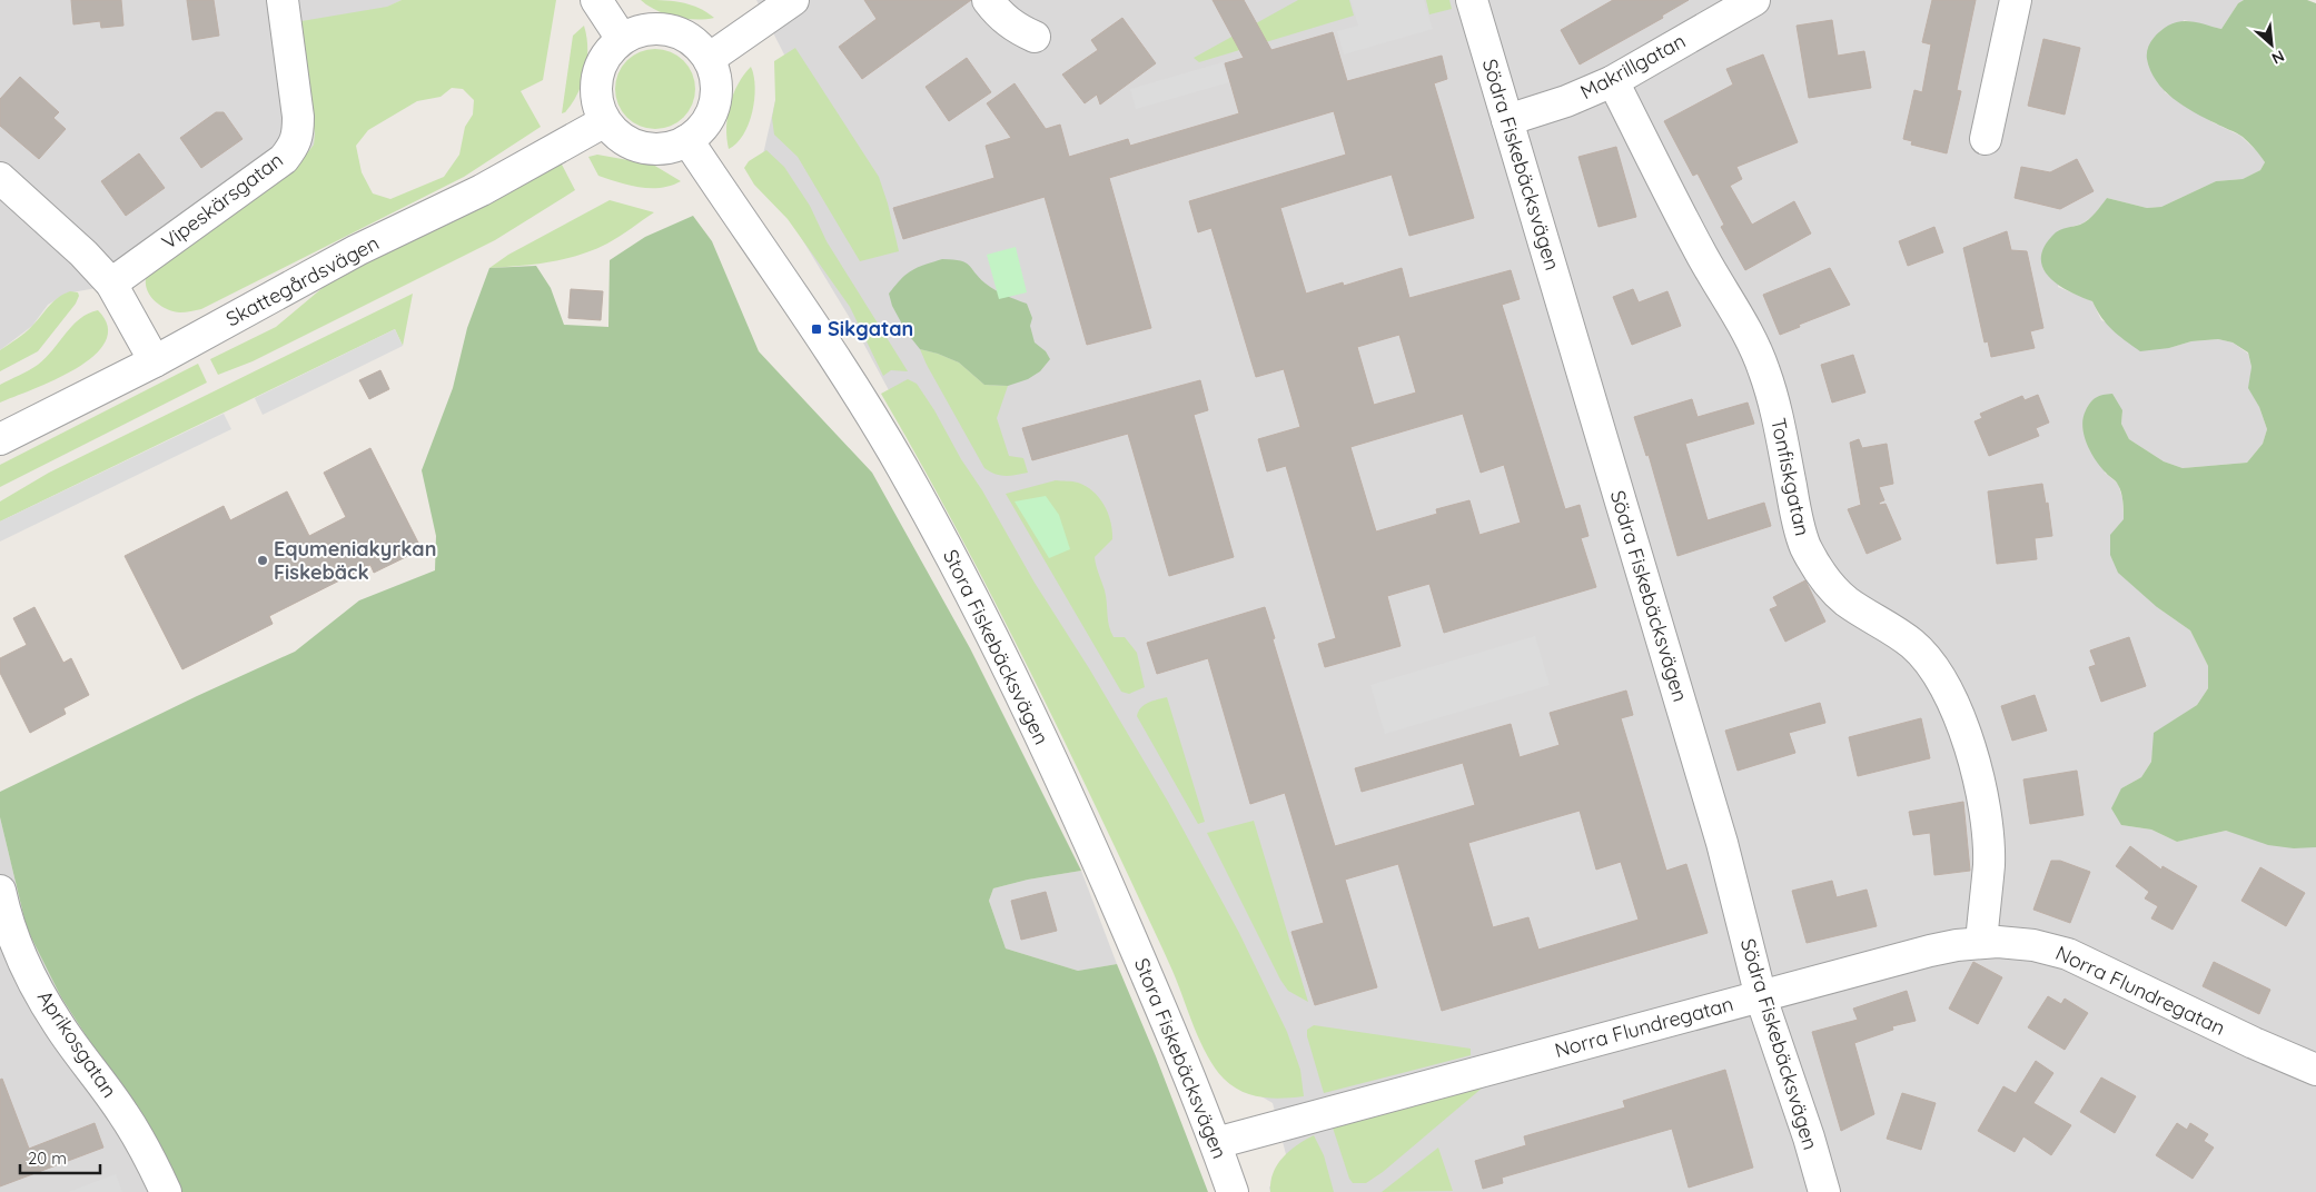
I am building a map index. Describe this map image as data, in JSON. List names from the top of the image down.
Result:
{
  "streets": {
    "street": [
      "Makrillgatan",
      "Södra Fiskebäcksvägen",
      "Vipeskärsgatan",
      "Skattegårdsvägen",
      "Tonfiskgatan",
      "Stora Fiskebäcksvägen",
      "Norra Flundregatan",
      "Aprikosgatan"
    ]
  },
  "crossings": [
    ["Makrillgatan", "Södra Fiskebäcksvägen"],
    ["Makrillgatan", "Tonfiskgatan"],
    ["Södra Fiskebäcksvägen", "Norra Flundregatan"],
    ["Skattegårdsvägen", "Stora Fiskebäcksvägen"],
    ["Tonfiskgatan", "Norra Flundregatan"],
    ["Stora Fiskebäcksvägen", "Norra Flundregatan"]
  ],
  "places": {
    "transit": ["Sikgatan"],
    "other": ["Equmeniakyrkan Fiskebäck"]
  },
  "scale_bar": "20 m",
  "north": "bottom right"
}
